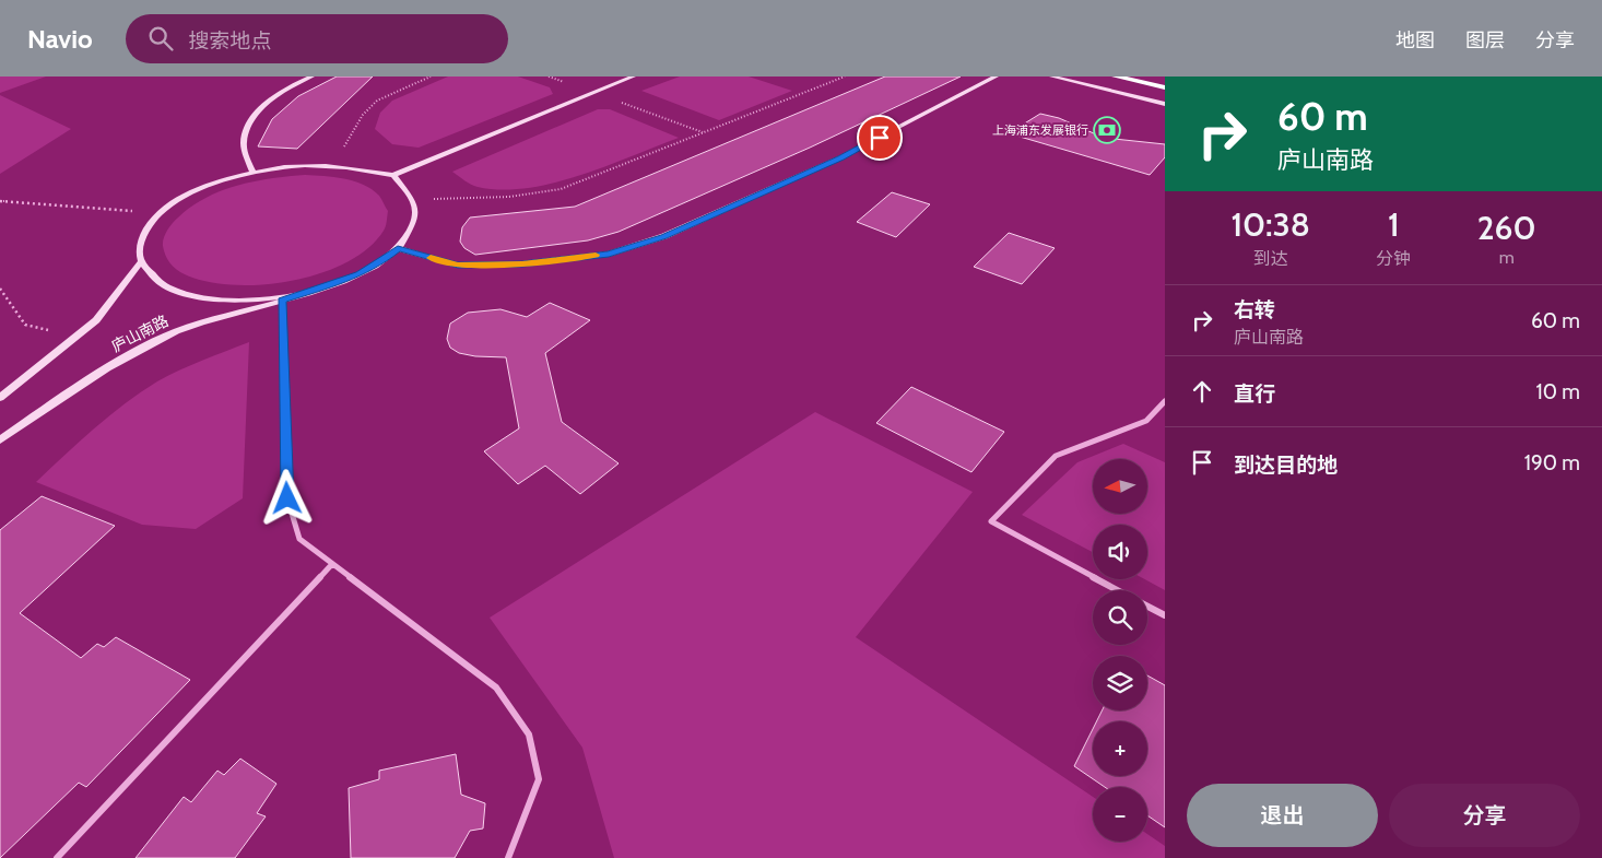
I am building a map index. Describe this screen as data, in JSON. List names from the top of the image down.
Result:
{
  "streets": {
    "main road": ["庐山南路"]
  },
  "places": {
    "bank": ["上海浦东发展银行"]
  },
  "north": "left",
  "page": {
    "header": "Navio",
    "search": "搜索地点",
    "nav": ["地图", "图层", "分享"],
    "turn": ["60 m", "庐山南路"],
    "eta": [
      "10:38",
      "到达",
      "1",
      "分钟",
      "260",
      "m"
    ],
    "list": [
      {
        "name": "右转",
        "note": "庐山南路",
        "value": "60 m"
      },
      {
        "name": "直行",
        "value": "10 m"
      },
      {
        "name": "到达目的地",
        "value": "190 m"
      }
    ],
    "map_buttons": ["+", "−"],
    "buttons": ["退出", "分享"]
  }
}
